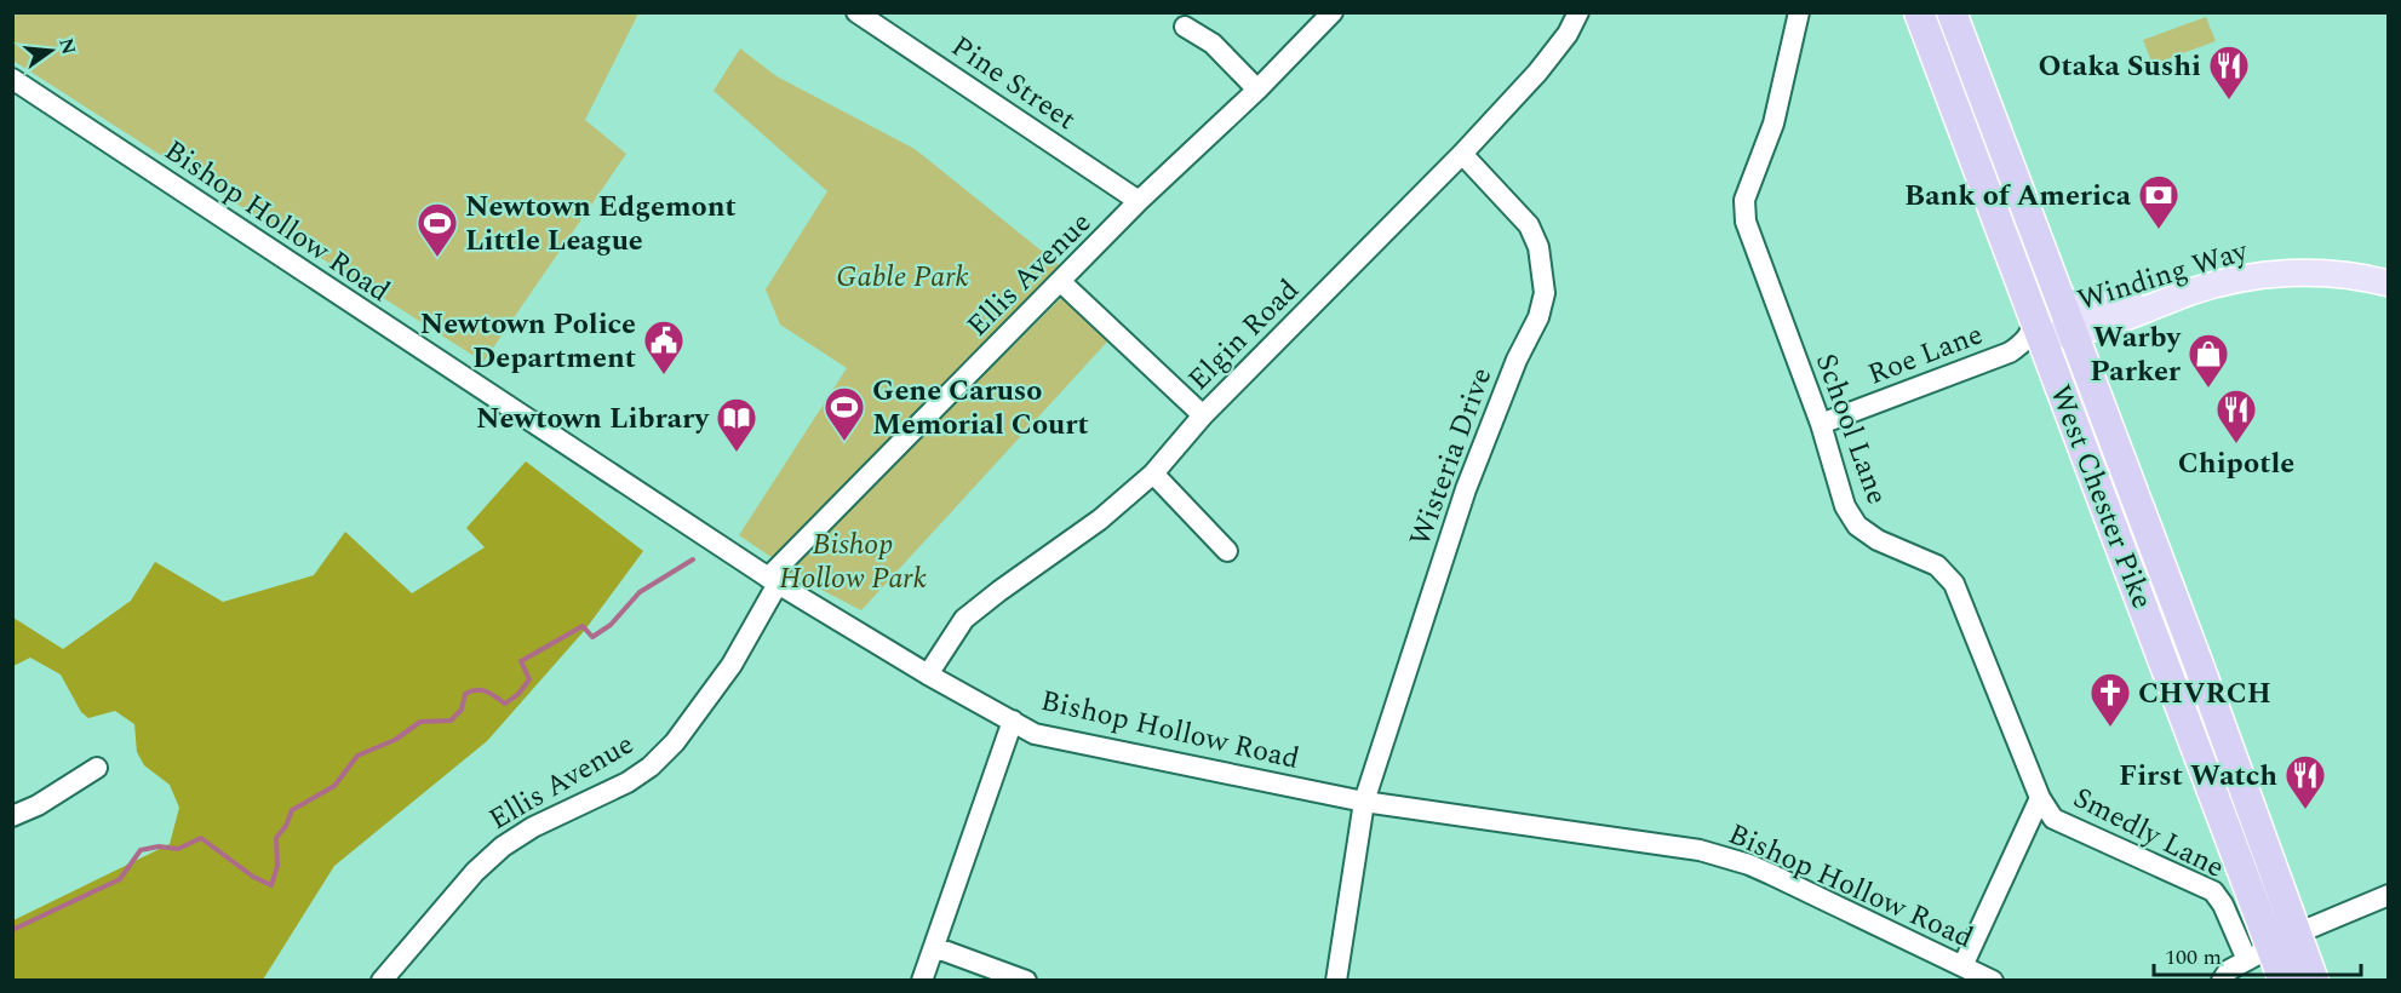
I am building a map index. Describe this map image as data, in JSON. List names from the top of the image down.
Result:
{
  "streets": {
    "highway": ["West Chester Pike"],
    "main road": ["Winding Way"],
    "street": [
      "Pine Street",
      "Bishop Hollow Road",
      "Ellis Avenue",
      "Elgin Road",
      "Roe Lane",
      "School Lane",
      "Wisteria Drive",
      "Smedly Lane"
    ]
  },
  "crossings": [
    ["Pine Street", "Ellis Avenue"],
    ["Bishop Hollow Road", "Ellis Avenue"],
    ["Bishop Hollow Road", "Elgin Road"],
    ["Bishop Hollow Road", "Wisteria Drive"],
    ["Winding Way", "Roe Lane"],
    ["Winding Way", "West Chester Pike"],
    ["Elgin Road", "Wisteria Drive"],
    ["Roe Lane", "School Lane"],
    ["Roe Lane", "West Chester Pike"],
    ["School Lane", "Smedly Lane"],
    ["West Chester Pike", "Smedly Lane"]
  ],
  "parks": ["Gable Park", "Bishop Hollow Park"],
  "places": {
    "restaurant": ["Otaka Sushi", "Chipotle", "First Watch"],
    "bank": ["Bank of America"],
    "sports": ["Newtown Edgemont Little League", "Gene Caruso Memorial Court"],
    "public building": ["Newtown Police Department"],
    "shop": ["Warby Parker"],
    "library": ["Newtown Library"],
    "church": ["CHVRCH"]
  },
  "scale_bar": "100 m",
  "north": "right"
}
